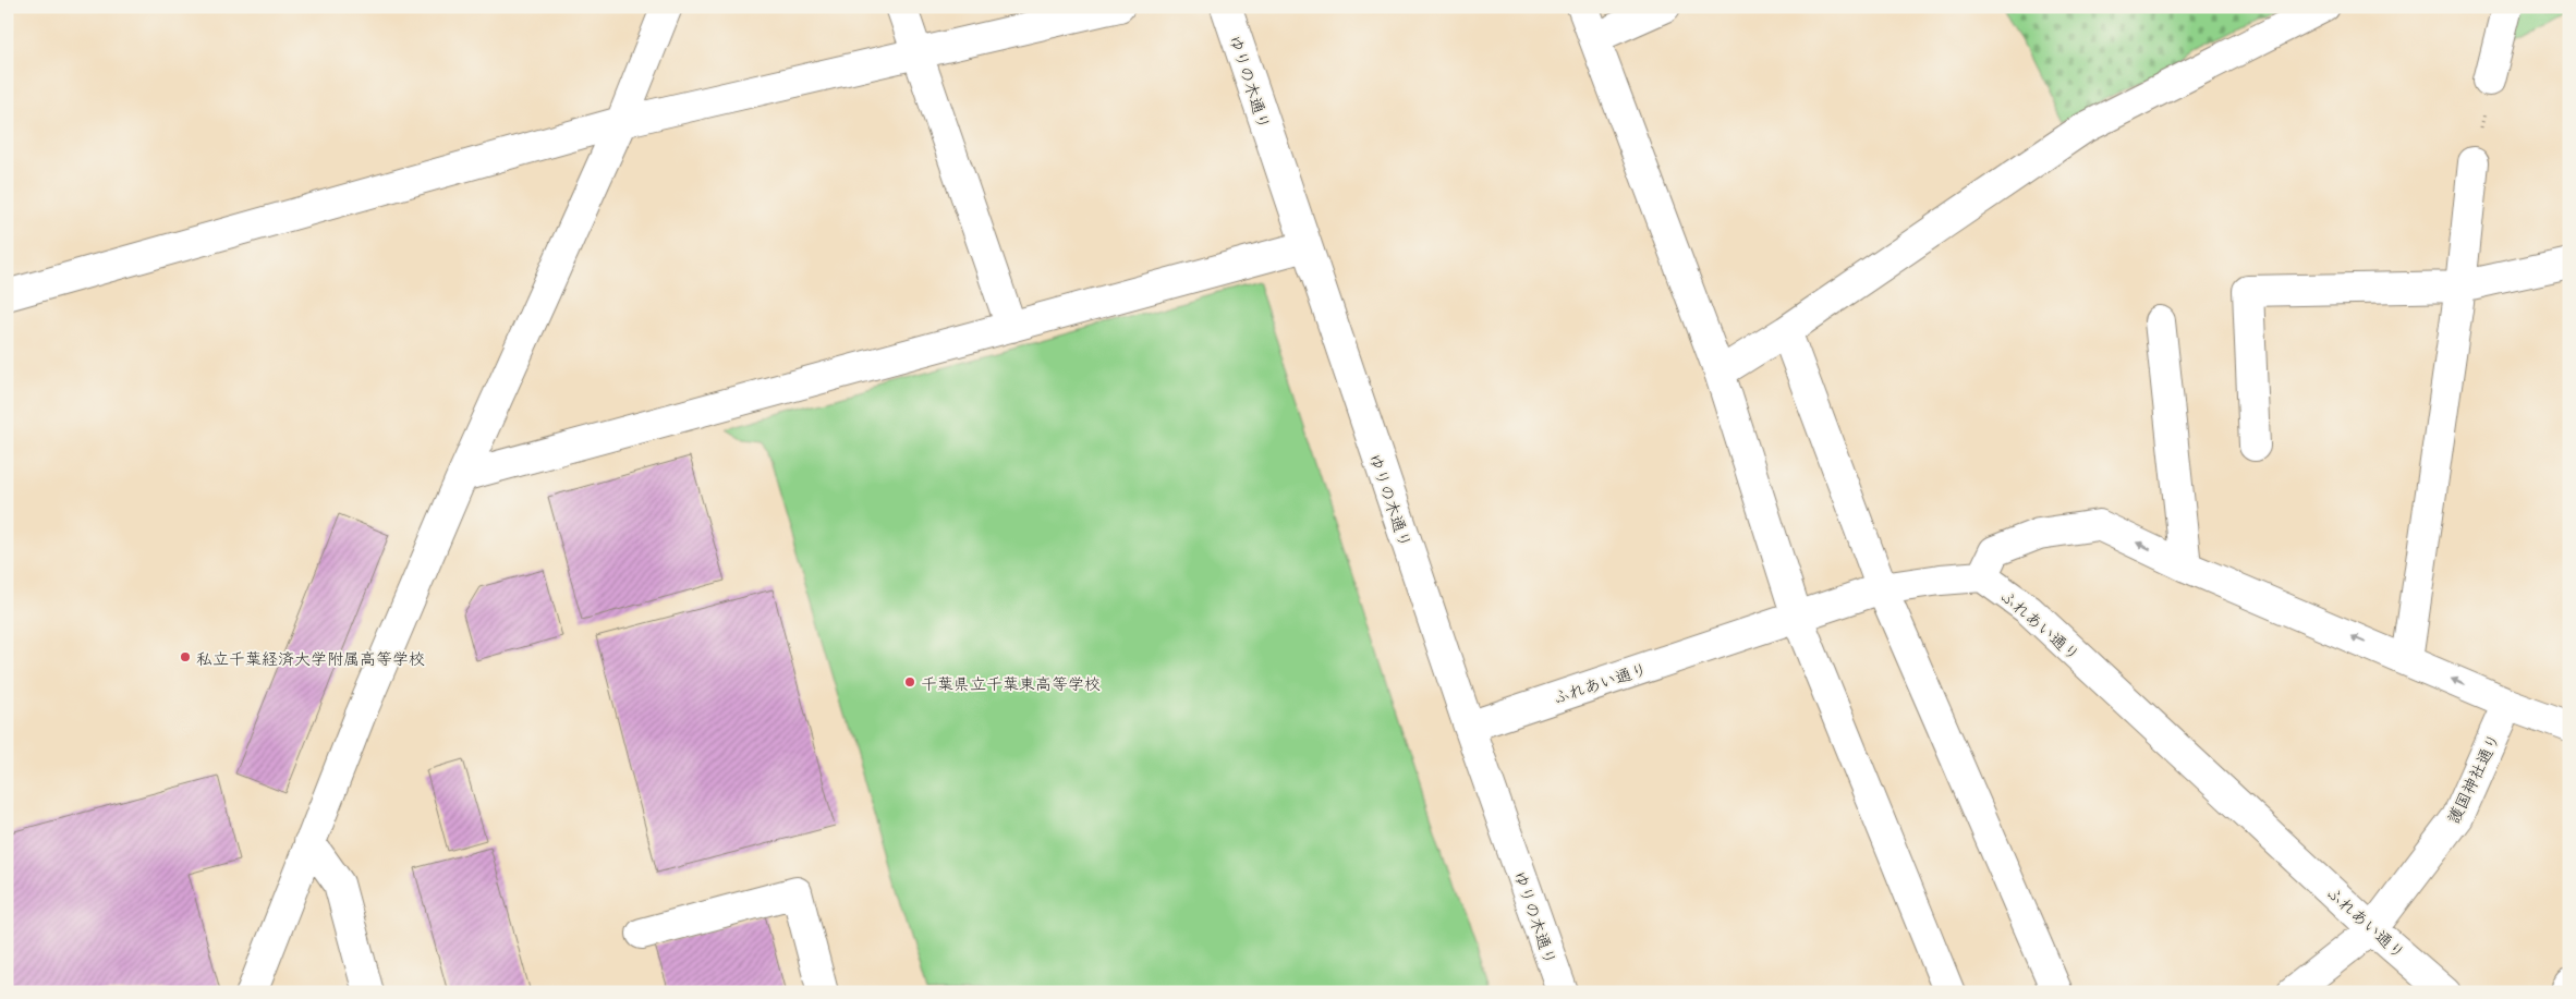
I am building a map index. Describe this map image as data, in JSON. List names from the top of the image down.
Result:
{
  "streets": {
    "street": ["ゆりの木通り", "ふれあい通り", "護国神社通り"]
  },
  "crossings": [
    ["ゆりの木通り", "ふれあい通り"],
    ["ふれあい通り", "護国神社通り"]
  ],
  "places": ["私立千葉経済大学附属高等学校", "千葉県立千葉東高等学校"]
}
